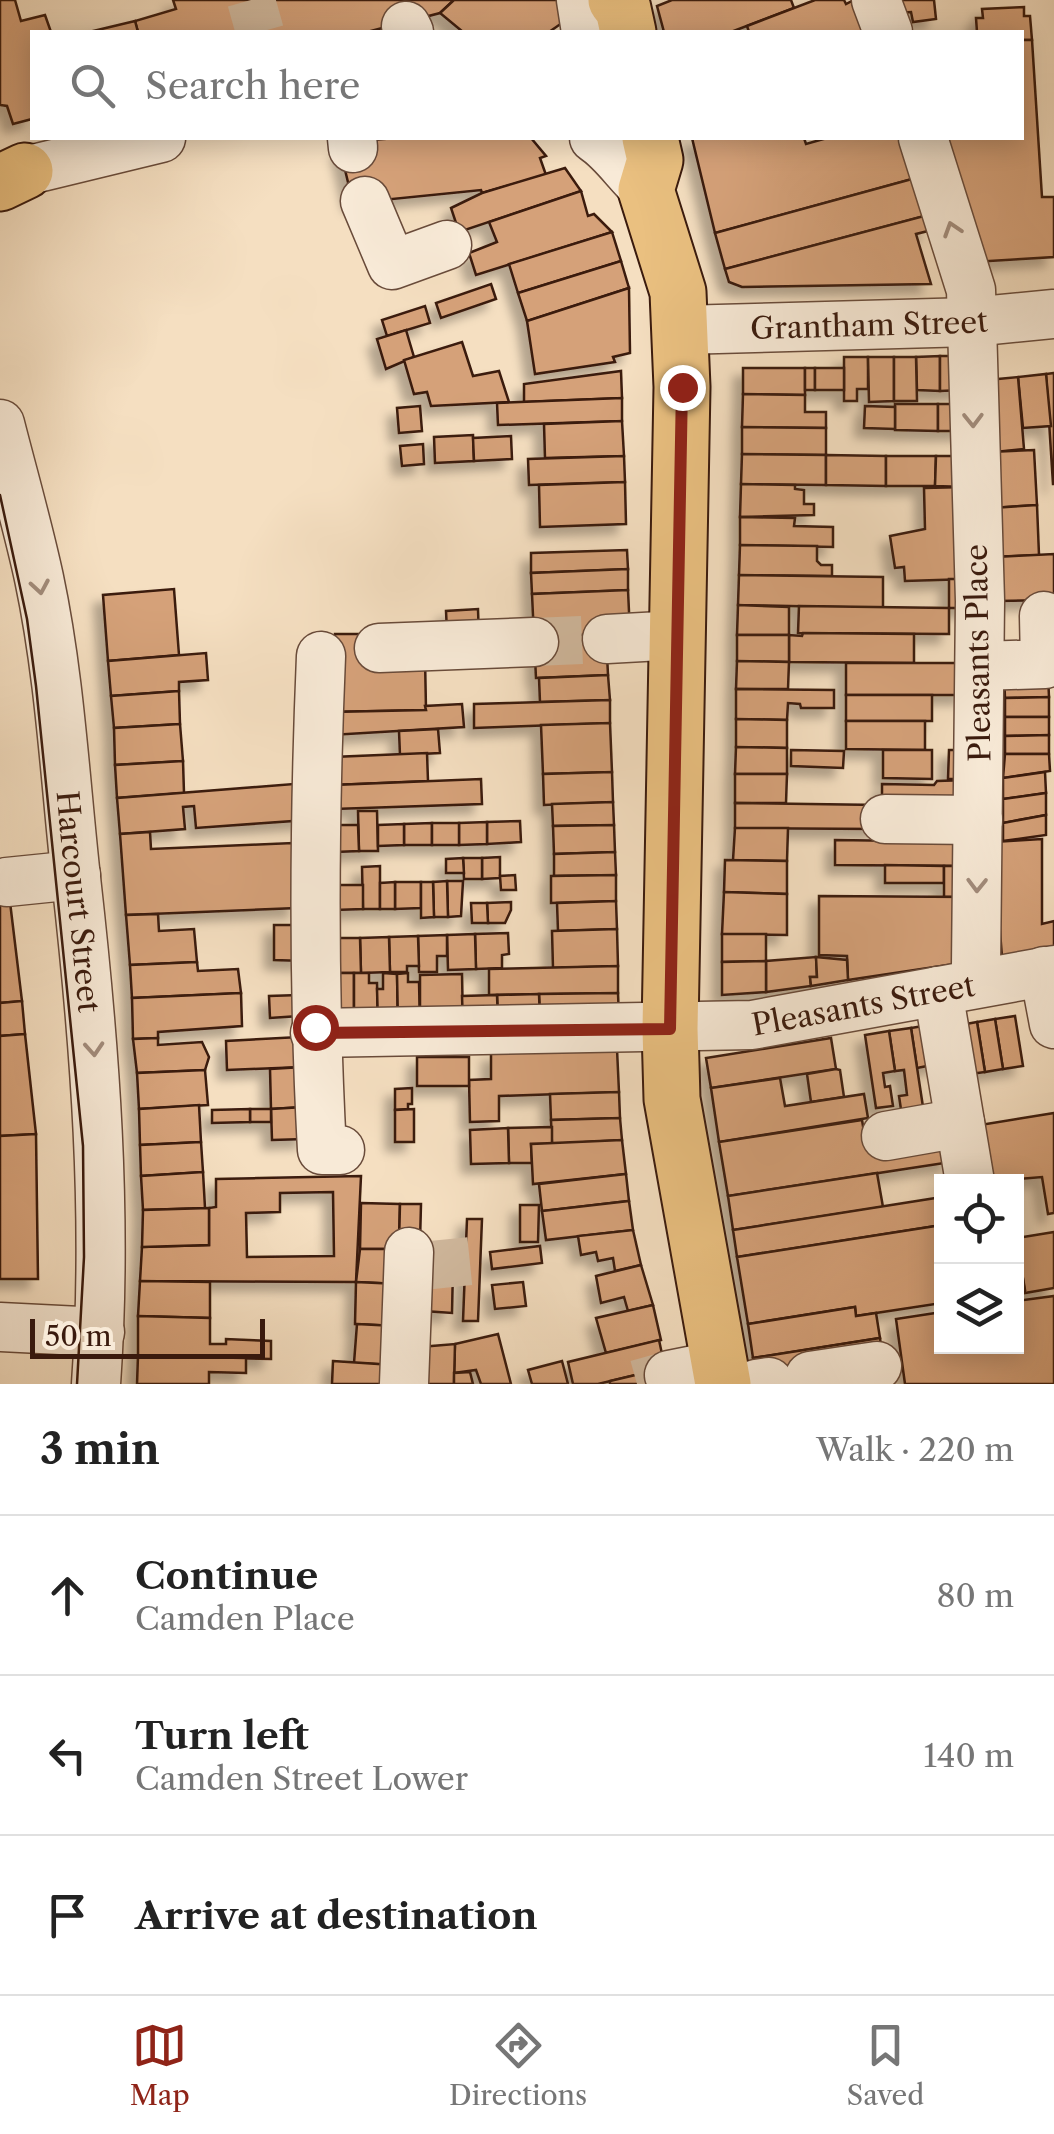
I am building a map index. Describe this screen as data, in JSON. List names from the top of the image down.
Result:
{
  "streets": {
    "street": [
      "Grantham Street",
      "Pleasants Place",
      "Harcourt Street",
      "Pleasants Street"
    ]
  },
  "crossings": [
    ["Grantham Street", "Pleasants Place"],
    ["Pleasants Place", "Pleasants Street"]
  ],
  "scale_bar": "50 m",
  "page": {
    "search": "Search here",
    "scale": "50 m",
    "heading": ["3 min", "Walk · 220 m"],
    "list": [
      ["Continue", "Camden Place", "80 m"],
      ["Turn left", "Camden Street Lower", "140 m"],
      "Arrive at destination"
    ],
    "nav": ["Map", "Directions", "Saved"]
  }
}
